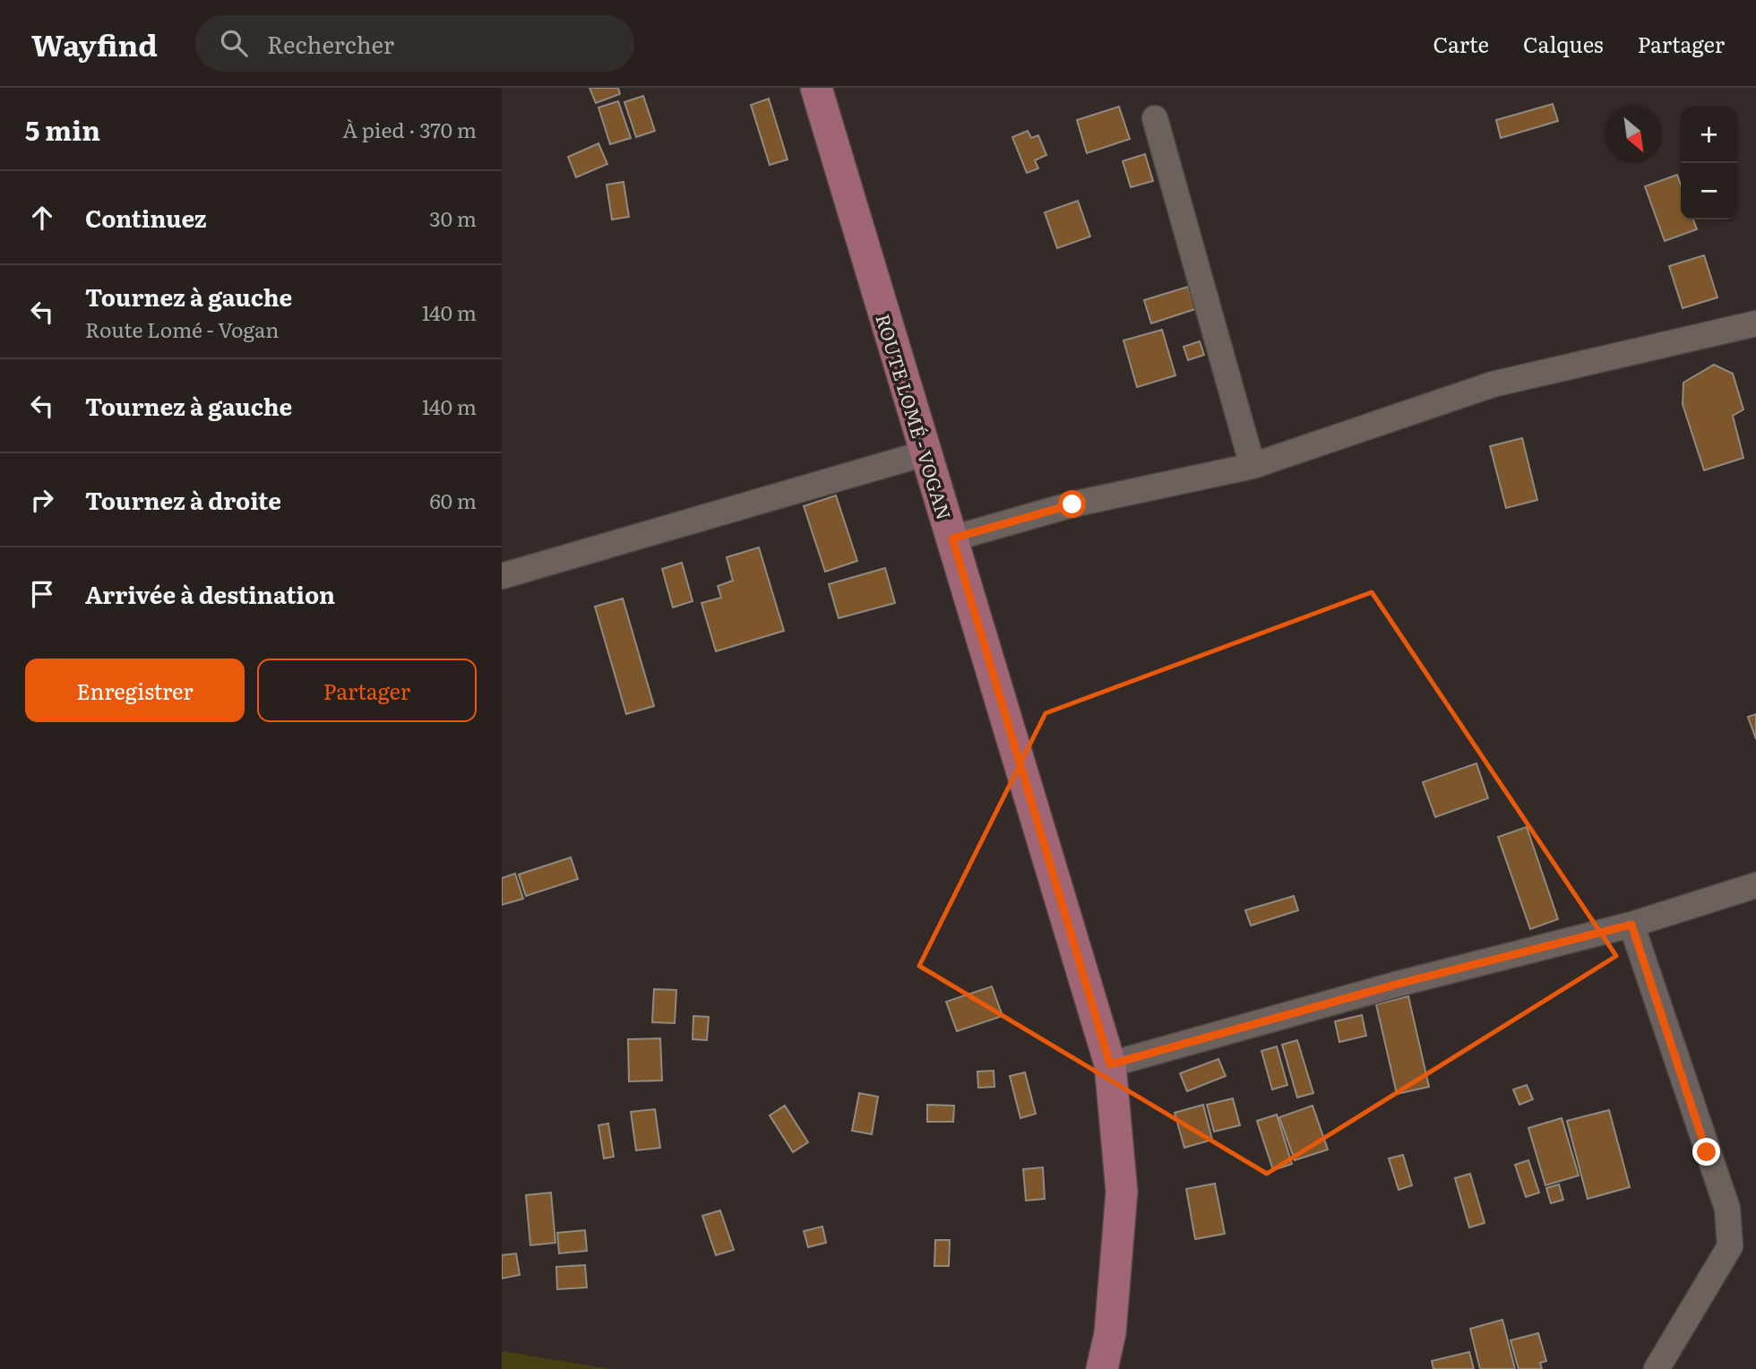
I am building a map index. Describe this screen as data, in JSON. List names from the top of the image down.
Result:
{
  "streets": {
    "main road": ["ROUTE LOMÉ - VOGAN"]
  },
  "north": "bottom right",
  "page": {
    "header": "Wayfind",
    "search": "Rechercher",
    "nav": ["Carte", "Calques", "Partager"],
    "heading": ["5 min", "À pied · 370 m"],
    "map_buttons": ["+", "−"],
    "list": [
      ["Continuez", "30 m"],
      ["Tournez à gauche", "Route Lomé - Vogan", "140 m"],
      ["Tournez à gauche", "140 m"],
      ["Tournez à droite", "60 m"],
      "Arrivée à destination"
    ],
    "buttons": ["Enregistrer", "Partager"]
  }
}
